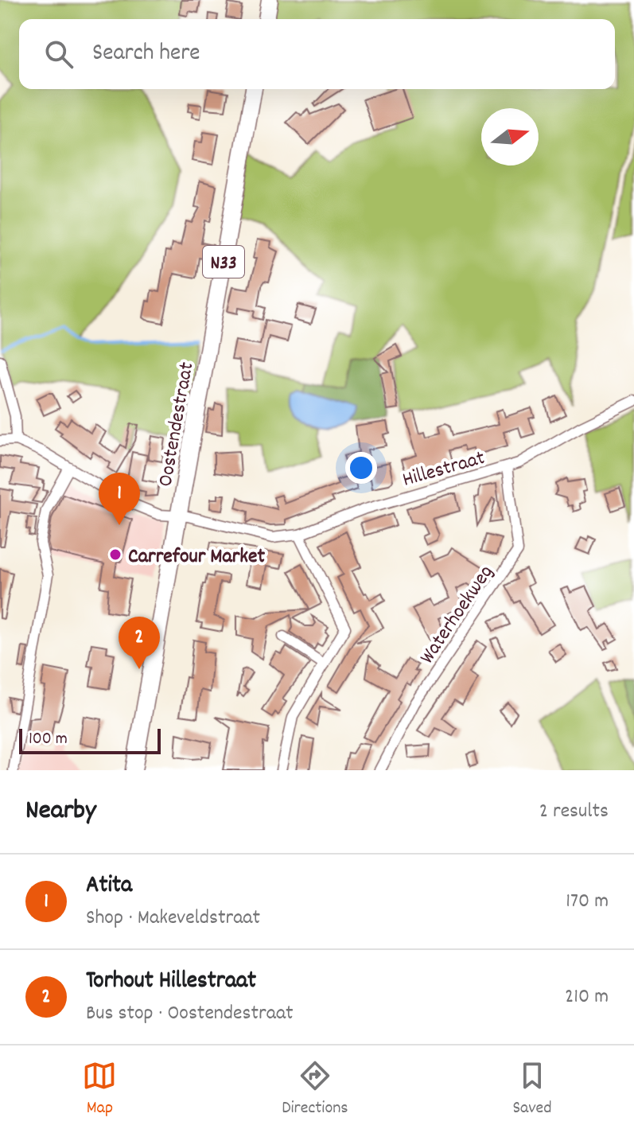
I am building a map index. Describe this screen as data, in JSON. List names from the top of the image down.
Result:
{
  "streets": {
    "main road": ["N33", "Oostendestraat"],
    "street": ["Hillestraat", "Waterhoekweg"]
  },
  "crossings": [
    ["Oostendestraat", "Hillestraat"],
    ["Hillestraat", "Waterhoekweg"]
  ],
  "places": ["Carrefour Market"],
  "scale_bar": "100 m",
  "north": "right",
  "page": {
    "search": "Search here",
    "pins": ["1", "2"],
    "scale": "100 m",
    "heading": ["Nearby", "2 results"],
    "list": [
      {
        "mark": "1",
        "name": "Atita",
        "note": "Shop · Makeveldstraat",
        "value": "170 m"
      },
      {
        "mark": "2",
        "name": "Torhout Hillestraat",
        "note": "Bus stop · Oostendestraat",
        "value": "210 m"
      }
    ],
    "nav": ["Map", "Directions", "Saved"]
  }
}
